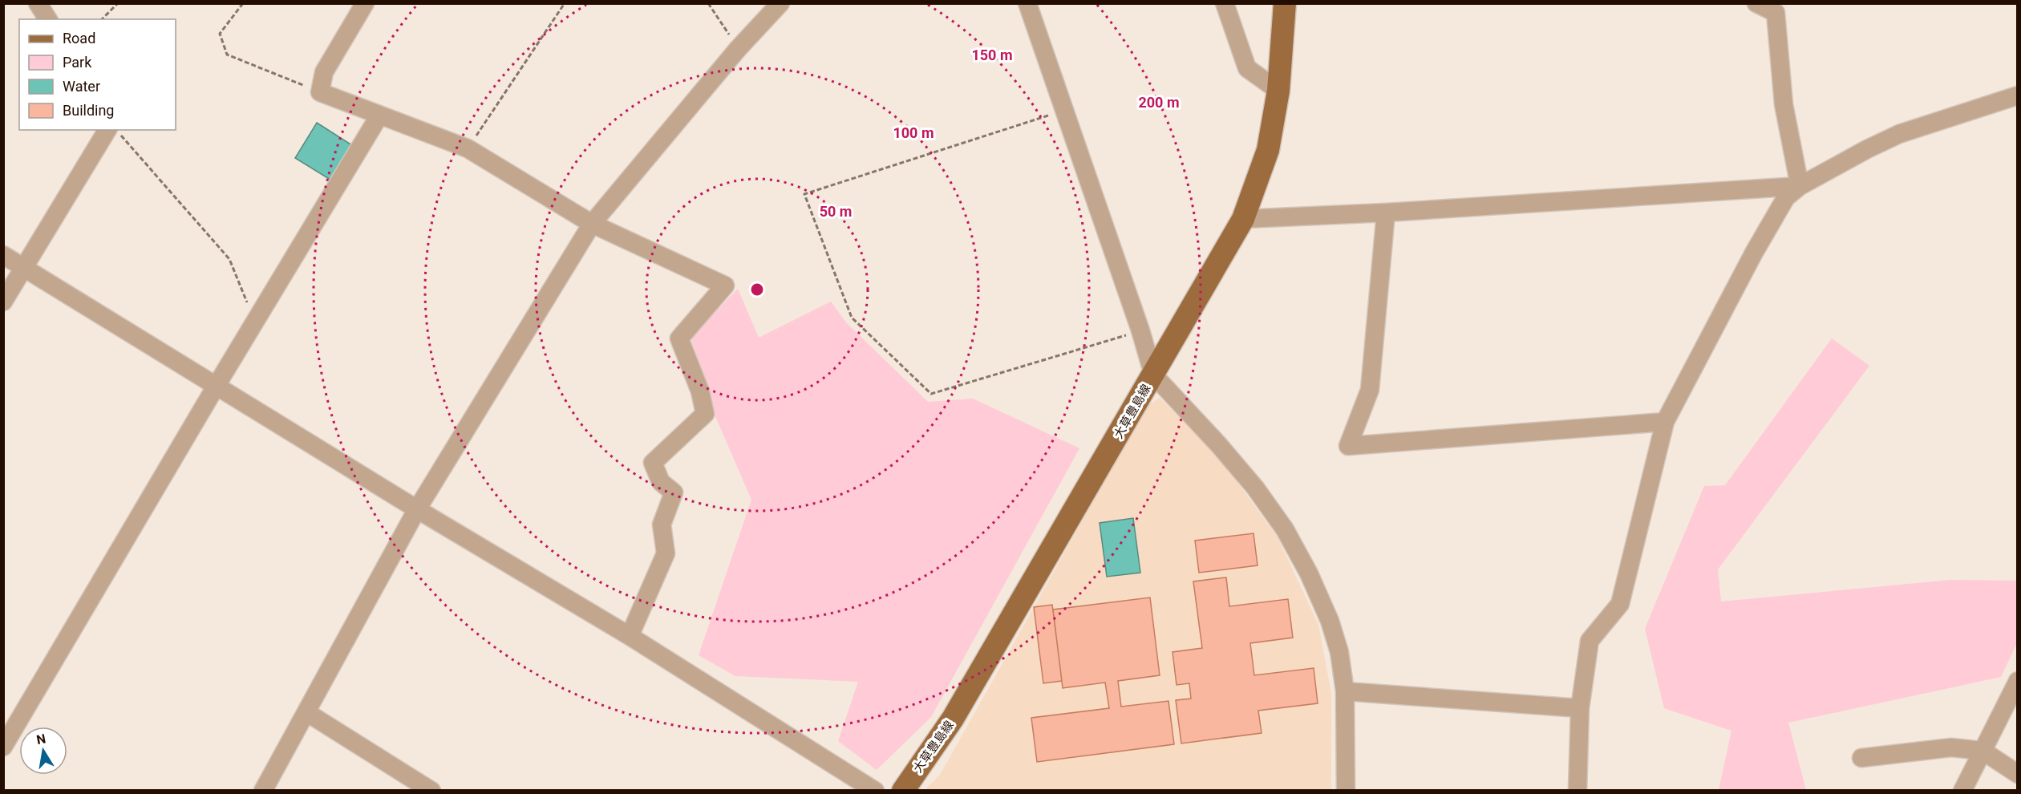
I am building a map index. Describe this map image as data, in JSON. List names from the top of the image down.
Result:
{
  "streets": {
    "main road": ["大草豊島線"]
  },
  "legend": [
    "Road",
    "Park",
    "Water",
    "Building"
  ],
  "north": "top",
  "rings": [
    "150 m",
    "200 m",
    "100 m",
    "50 m"
  ]
}
